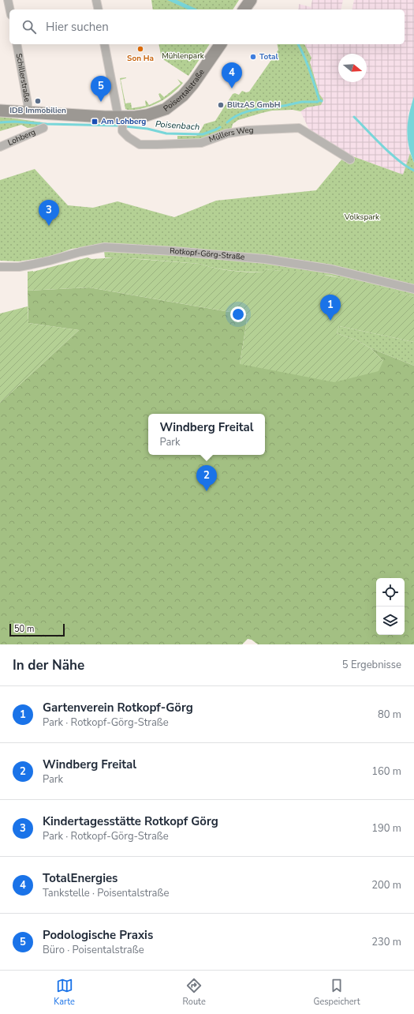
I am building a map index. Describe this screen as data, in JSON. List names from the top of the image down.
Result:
{
  "streets": {
    "main road": ["Poisentalstraße"],
    "street": [
      "Schillerstraße",
      "Müllers Weg",
      "Lohberg",
      "Rotkopf-Görg-Straße"
    ]
  },
  "crossings": [
    ["Schillerstraße", "Poisentalstraße"],
    ["Poisentalstraße", "Müllers Weg"]
  ],
  "water": ["Poisenbach"],
  "parks": ["Mühlenpark", "Volkspark"],
  "places": {
    "other": [
      "Son Ha",
      "Total",
      "IDB Immobilien",
      "BlitzAS GmbH"
    ],
    "transit": ["Am Lohberg"]
  },
  "scale_bar": "50 m",
  "north": "right",
  "page": {
    "search": "Hier suchen",
    "pins": [
      "4",
      "5",
      "3",
      "1",
      "2"
    ],
    "popup": ["Windberg Freital", "Park"],
    "scale": "50 m",
    "heading": ["In der Nähe", "5 Ergebnisse"],
    "list": [
      {
        "mark": "1",
        "name": "Gartenverein Rotkopf-Görg",
        "note": "Park · Rotkopf-Görg-Straße",
        "value": "80 m"
      },
      {
        "mark": "2",
        "name": "Windberg Freital",
        "note": "Park",
        "value": "160 m"
      },
      {
        "mark": "3",
        "name": "Kindertagesstätte Rotkopf Görg",
        "note": "Park · Rotkopf-Görg-Straße",
        "value": "190 m"
      },
      {
        "mark": "4",
        "name": "TotalEnergies",
        "note": "Tankstelle · Poisentalstraße",
        "value": "200 m"
      },
      {
        "mark": "5",
        "name": "Podologische Praxis",
        "note": "Büro · Poisentalstraße",
        "value": "230 m"
      }
    ],
    "nav": ["Karte", "Route", "Gespeichert"]
  }
}
